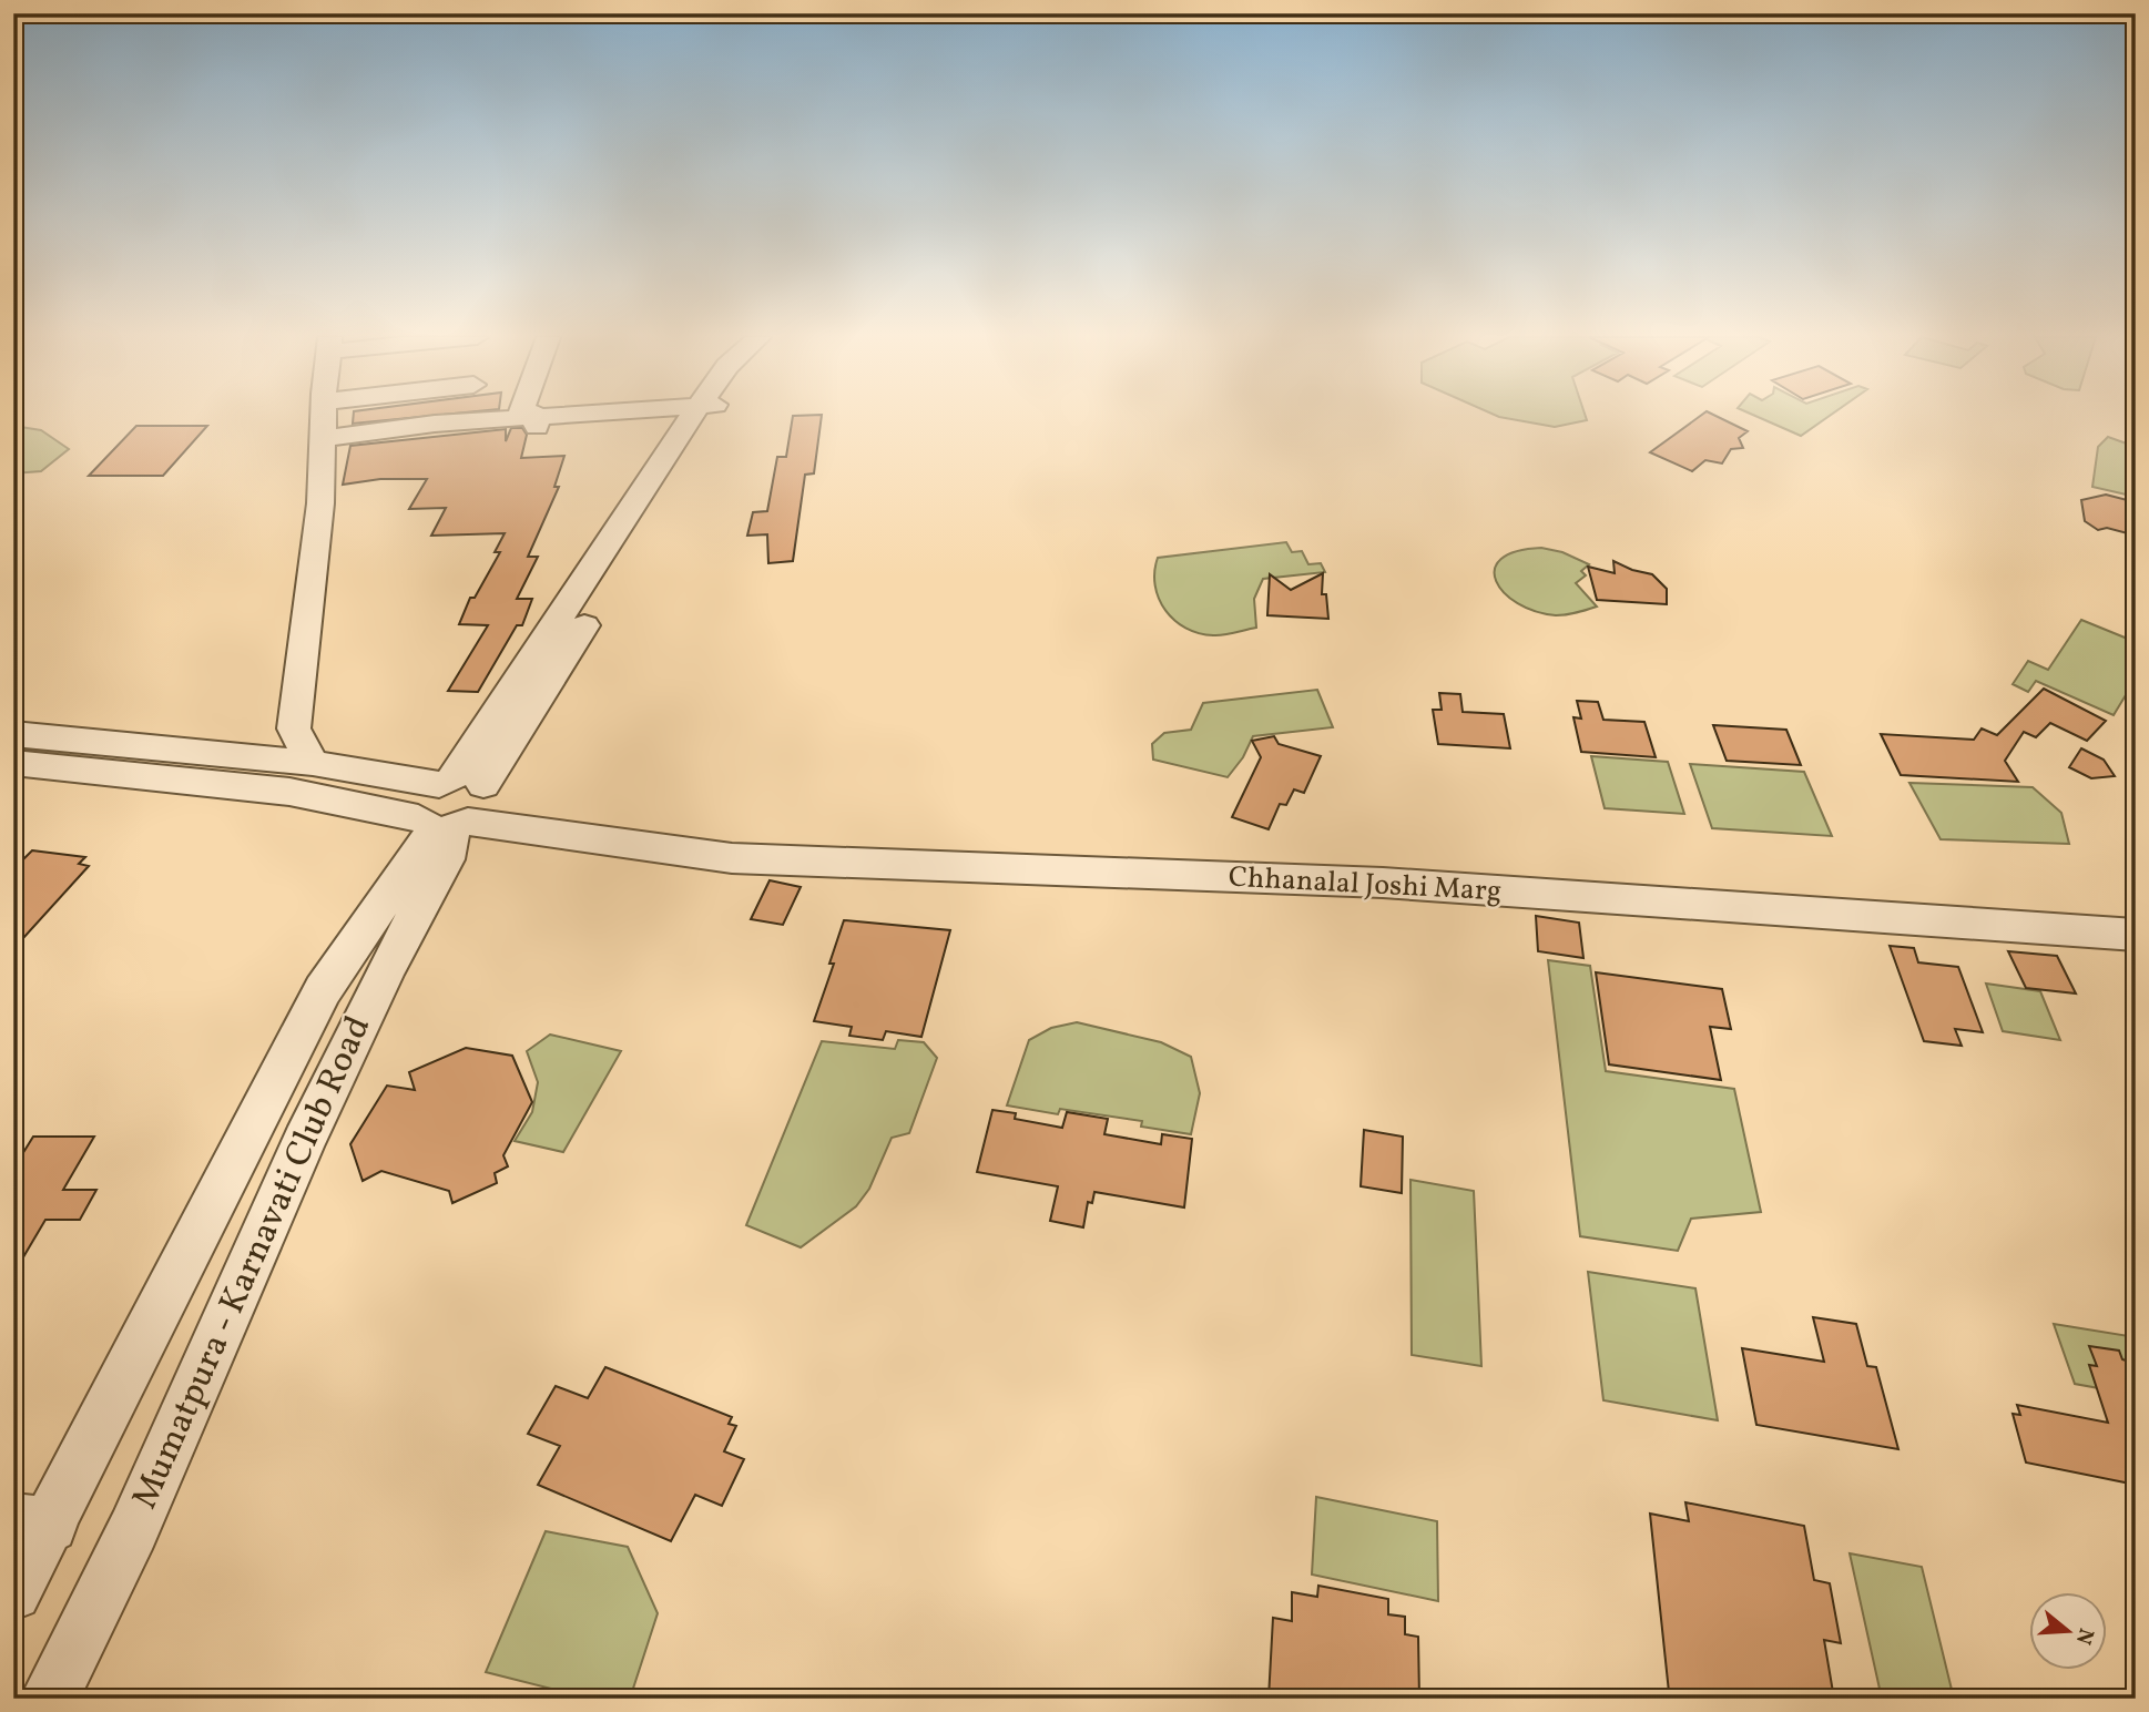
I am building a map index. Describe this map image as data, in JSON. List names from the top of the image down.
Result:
{
  "streets": {
    "street": ["Chhanalal Joshi Marg", "Mumatpura - Karnavati Club Road"]
  },
  "crossings": [
    ["Chhanalal Joshi Marg", "Mumatpura - Karnavati Club Road"]
  ],
  "north": "right"
}
